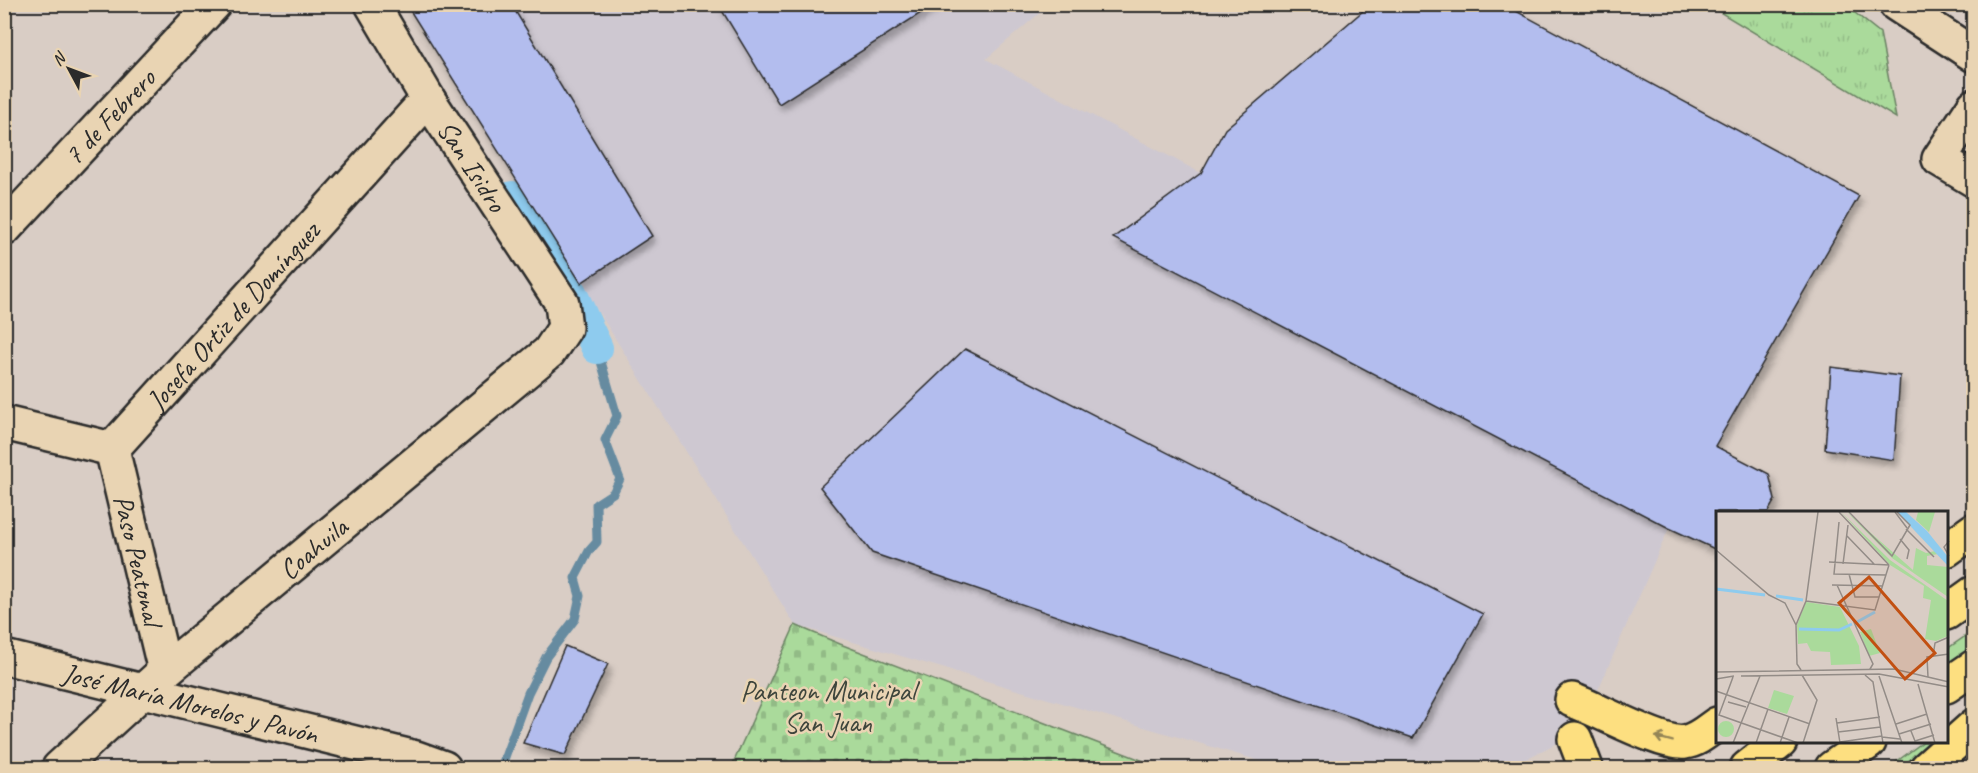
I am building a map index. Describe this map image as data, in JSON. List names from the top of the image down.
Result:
{
  "streets": {
    "street": [
      "7 de Febrero",
      "San Isidro",
      "Josefa Ortiz de Domínguez",
      "Coahuila",
      "Paso Peatonal",
      "José María Morelos y Pavón"
    ]
  },
  "crossings": [
    ["San Isidro", "Josefa Ortiz de Domínguez"],
    ["San Isidro", "Coahuila"],
    ["Josefa Ortiz de Domínguez", "Paso Peatonal"],
    ["Coahuila", "Paso Peatonal"],
    ["Coahuila", "José María Morelos y Pavón"],
    ["Paso Peatonal", "José María Morelos y Pavón"]
  ],
  "parks": ["Panteon Municipal San Juan"],
  "north": "top left"
}
